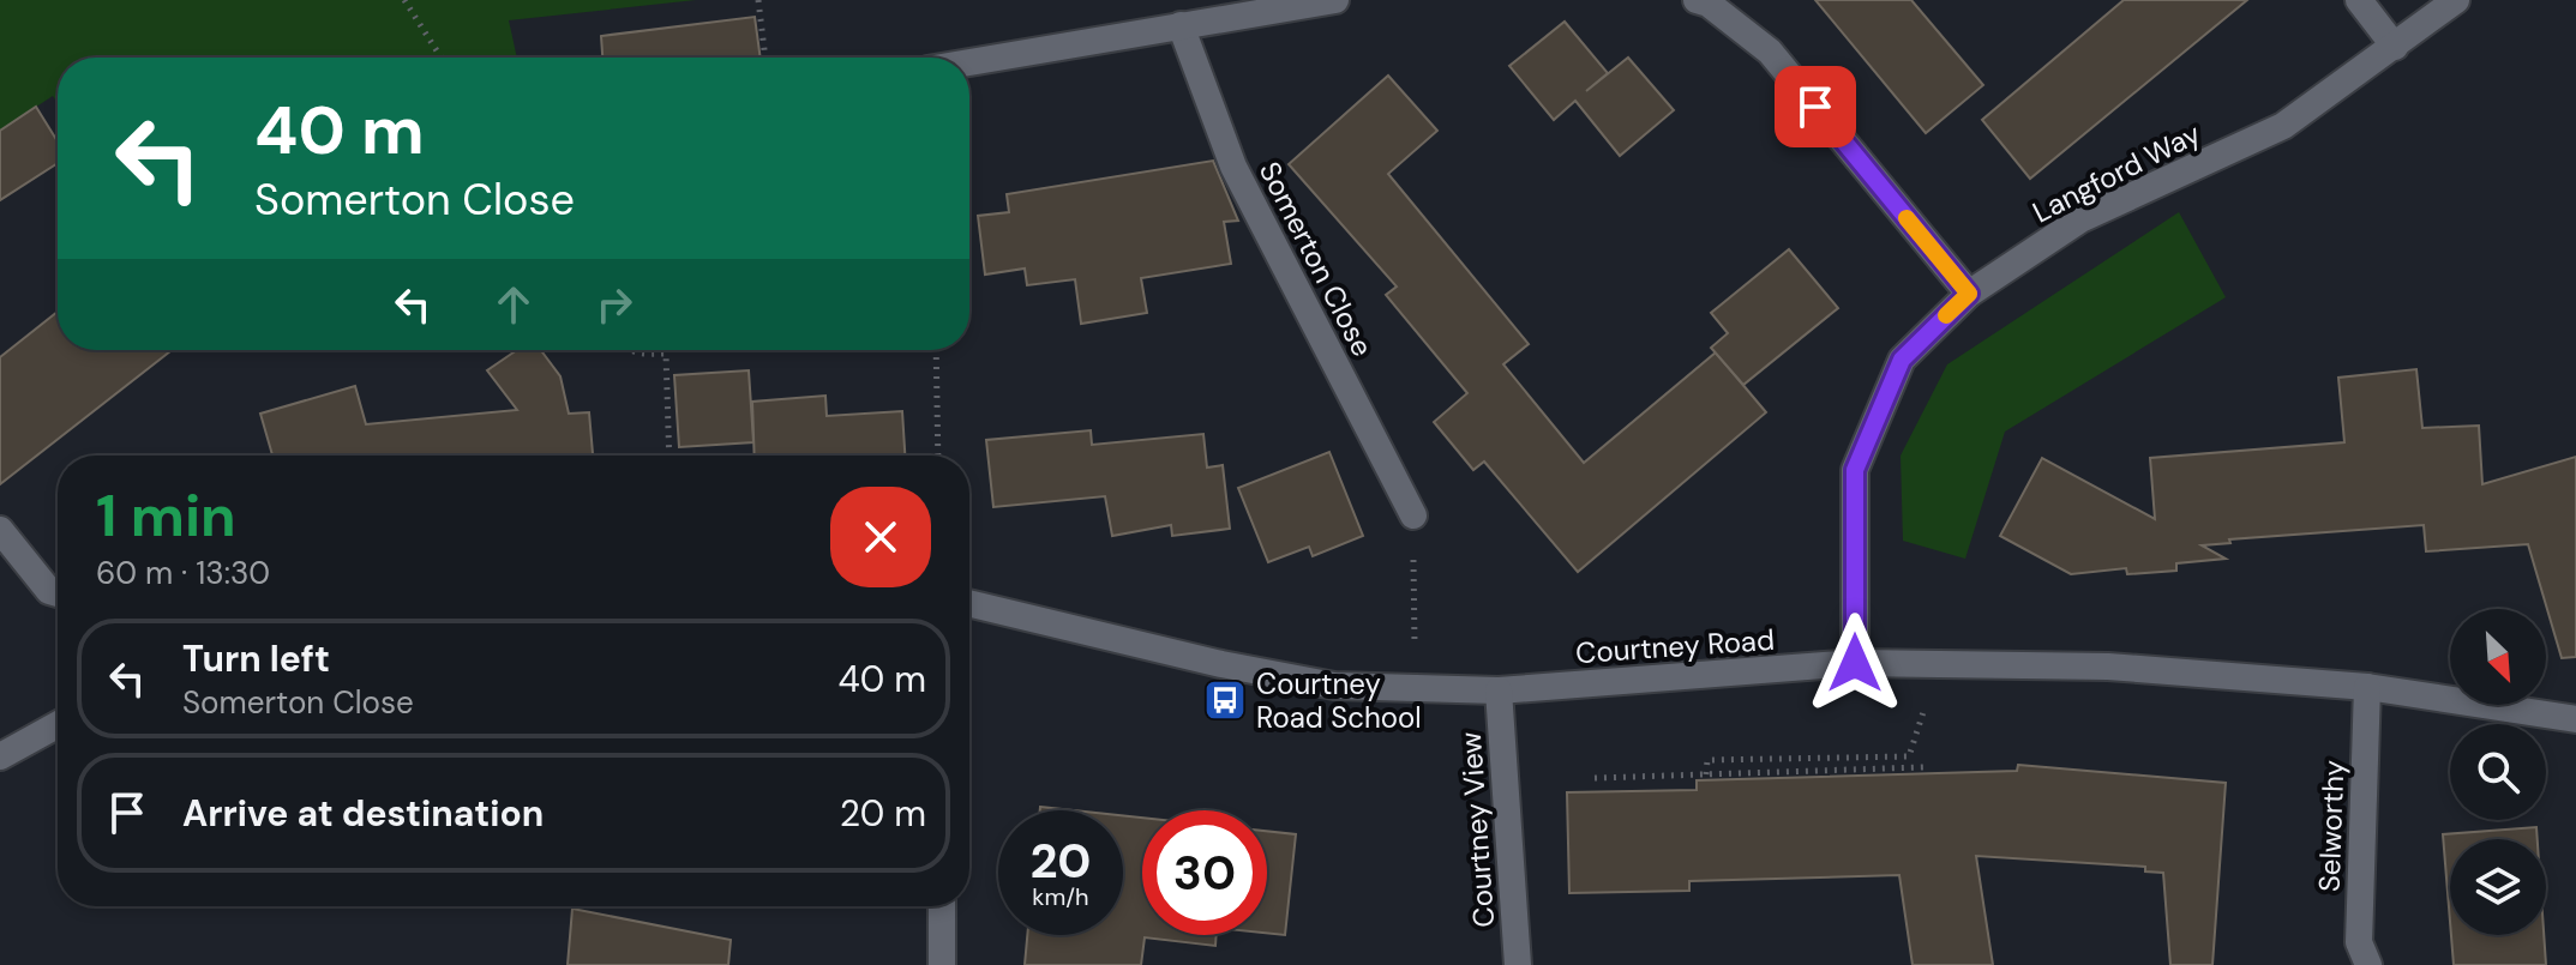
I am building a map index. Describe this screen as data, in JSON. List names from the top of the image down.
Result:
{
  "streets": {
    "street": [
      "Langford Way",
      "Somerton Close",
      "Courtney Road",
      "Selworthy",
      "Courtney View"
    ]
  },
  "crossings": [
    ["Langford Way", "Courtney Road"],
    ["Courtney Road", "Selworthy"],
    ["Courtney Road", "Courtney View"]
  ],
  "places": {
    "bus stop": ["Courtney Road School"]
  },
  "north": "bottom right",
  "page": {
    "turn": ["40 m", "Somerton Close"],
    "heading": ["1 min", "60 m · 13:30"],
    "list": [
      {
        "name": "Turn left",
        "note": "Somerton Close",
        "value": "40 m"
      },
      {
        "name": "Arrive at destination",
        "value": "20 m"
      }
    ],
    "speed": "20 km/h",
    "limit": "30"
  }
}
